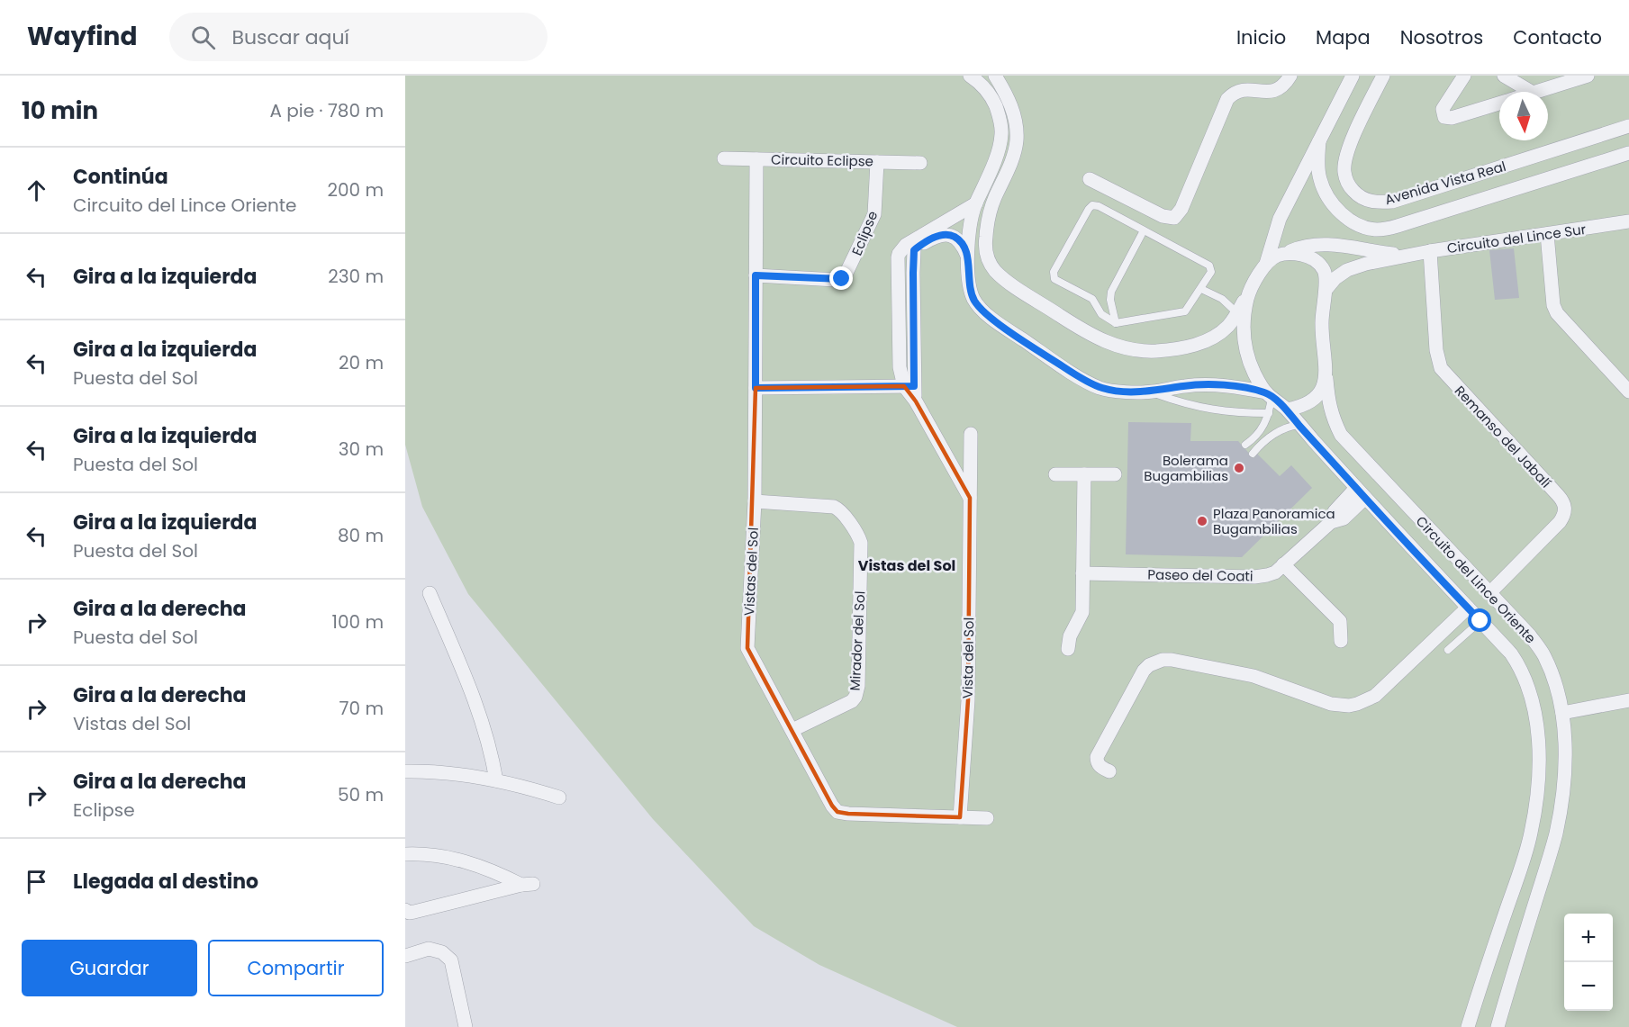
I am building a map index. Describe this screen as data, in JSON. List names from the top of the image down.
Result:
{
  "streets": {
    "street": [
      "Circuito Eclipse",
      "Avenida Vista Real",
      "Eclipse",
      "Circuito del Lince Sur",
      "Remanso del Jabalí",
      "Vistas del Sol",
      "Paseo del Coati",
      "Circuito del Lince Oriente",
      "Mirador del Sol",
      "Vista del Sol"
    ]
  },
  "crossings": [
    ["Circuito Eclipse", "Eclipse"],
    ["Circuito Eclipse", "Vistas del Sol"],
    ["Eclipse", "Vistas del Sol"],
    ["Circuito del Lince Sur", "Remanso del Jabalí"],
    ["Circuito del Lince Sur", "Circuito del Lince Oriente"],
    ["Remanso del Jabalí", "Circuito del Lince Oriente"],
    ["Vistas del Sol", "Mirador del Sol"],
    ["Vistas del Sol", "Vista del Sol"],
    ["Paseo del Coati", "Circuito del Lince Oriente"]
  ],
  "districts": ["Vistas del Sol"],
  "places": ["Bolerama Bugambilias", "Plaza Panoramica Bugambilias"],
  "north": "bottom",
  "page": {
    "header": "Wayfind",
    "search": "Buscar aquí",
    "nav": [
      "Inicio",
      "Mapa",
      "Nosotros",
      "Contacto"
    ],
    "heading": ["10 min", "A pie · 780 m"],
    "list": [
      ["Continúa", "Circuito del Lince Oriente", "200 m"],
      ["Gira a la izquierda", "230 m"],
      ["Gira a la izquierda", "Puesta del Sol", "20 m"],
      ["Gira a la izquierda", "Puesta del Sol", "30 m"],
      ["Gira a la izquierda", "Puesta del Sol", "80 m"],
      ["Gira a la derecha", "Puesta del Sol", "100 m"],
      ["Gira a la derecha", "Vistas del Sol", "70 m"],
      ["Gira a la derecha", "Eclipse", "50 m"],
      "Llegada al destino"
    ],
    "map_buttons": ["+", "−"],
    "buttons": ["Guardar", "Compartir"]
  }
}
